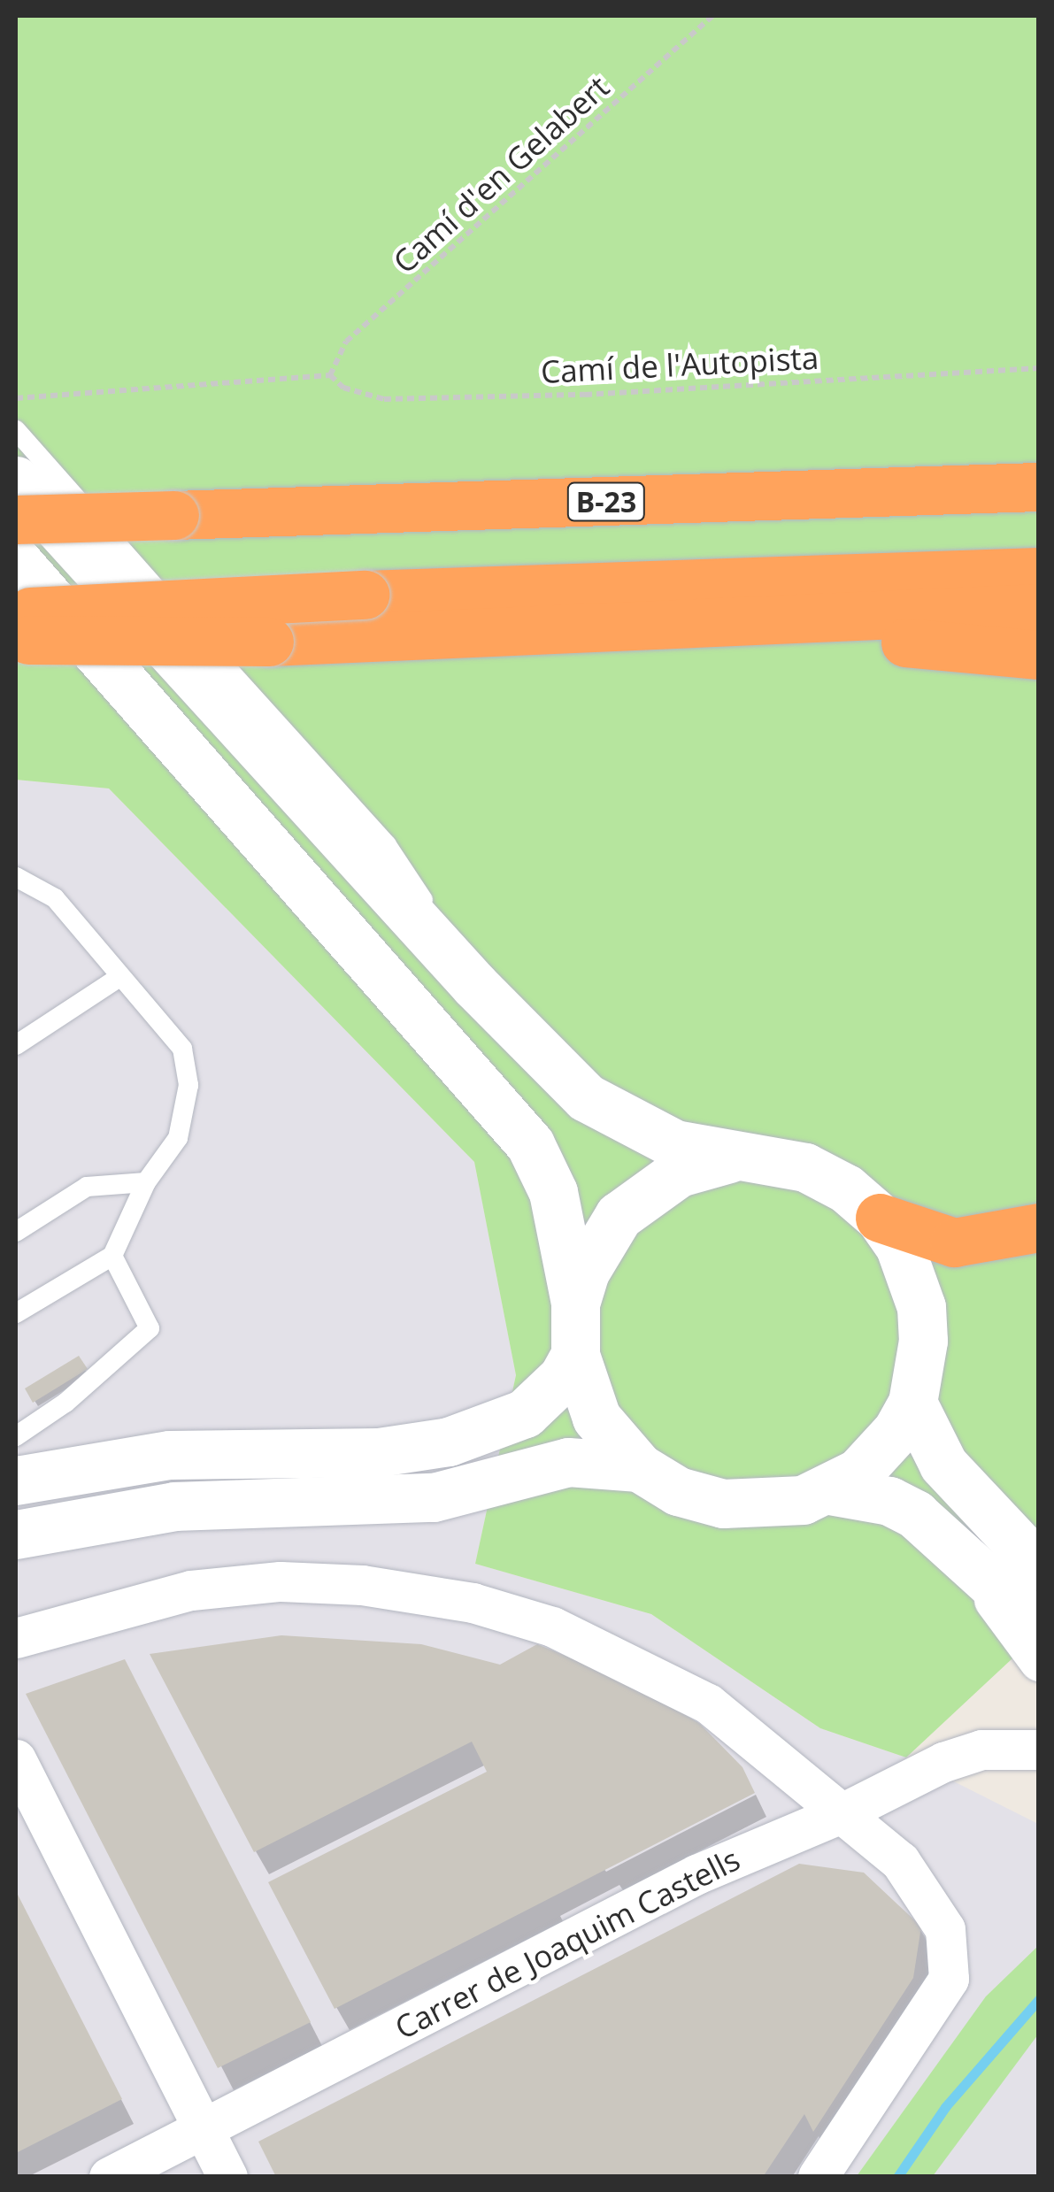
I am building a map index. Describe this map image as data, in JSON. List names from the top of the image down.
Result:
{
  "streets": {
    "highway": ["B-23"],
    "street": ["Carrer de Joaquim Castells"],
    "path": ["Camí d'en Gelabert", "Camí de l'Autopista"]
  },
  "crossings": [
    ["Camí d'en Gelabert", "Camí de l'Autopista"]
  ]
}
